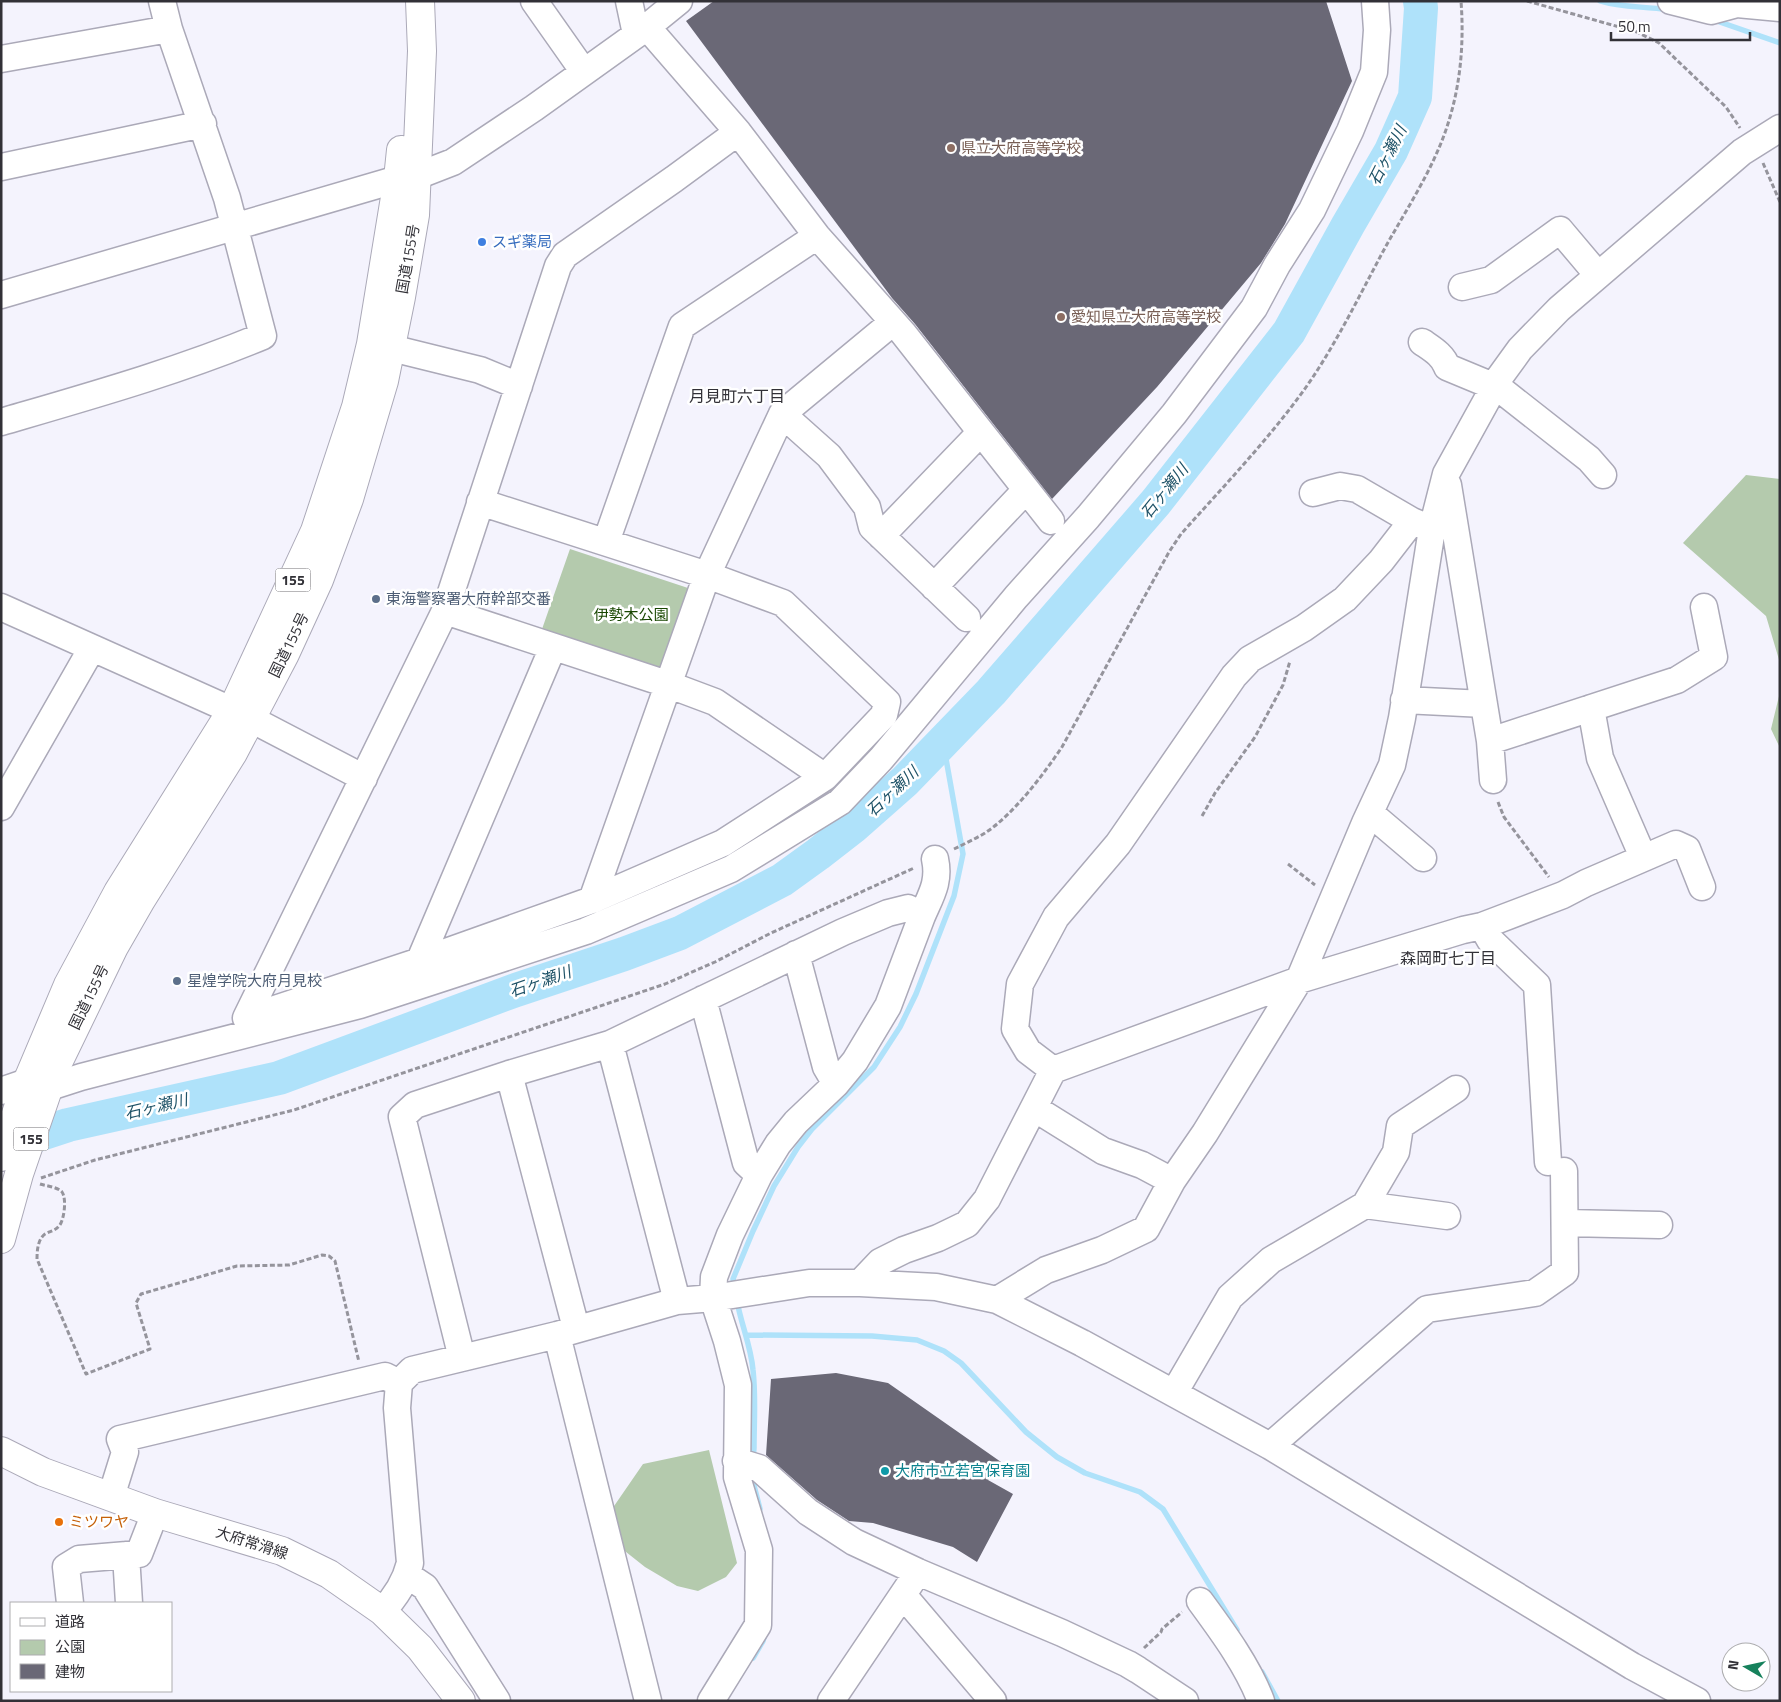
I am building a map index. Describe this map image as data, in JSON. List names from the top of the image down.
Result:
{
  "streets": {
    "main road": ["国道155号", "155", "大府常滑線"]
  },
  "districts": ["月見町六丁目", "森岡町七丁目"],
  "water": ["石ヶ瀬川"],
  "parks": ["伊勢木公園"],
  "places": [
    "県立大府高等学校",
    "スギ薬局",
    "愛知県立大府高等学校",
    "東海警察署大府幹部交番",
    "星煌学院大府月見校",
    "大府市立若宮保育園",
    "ミツワヤ"
  ],
  "legend": ["道路", "公園", "建物"],
  "scale_bar": "50 m",
  "north": "left"
}
